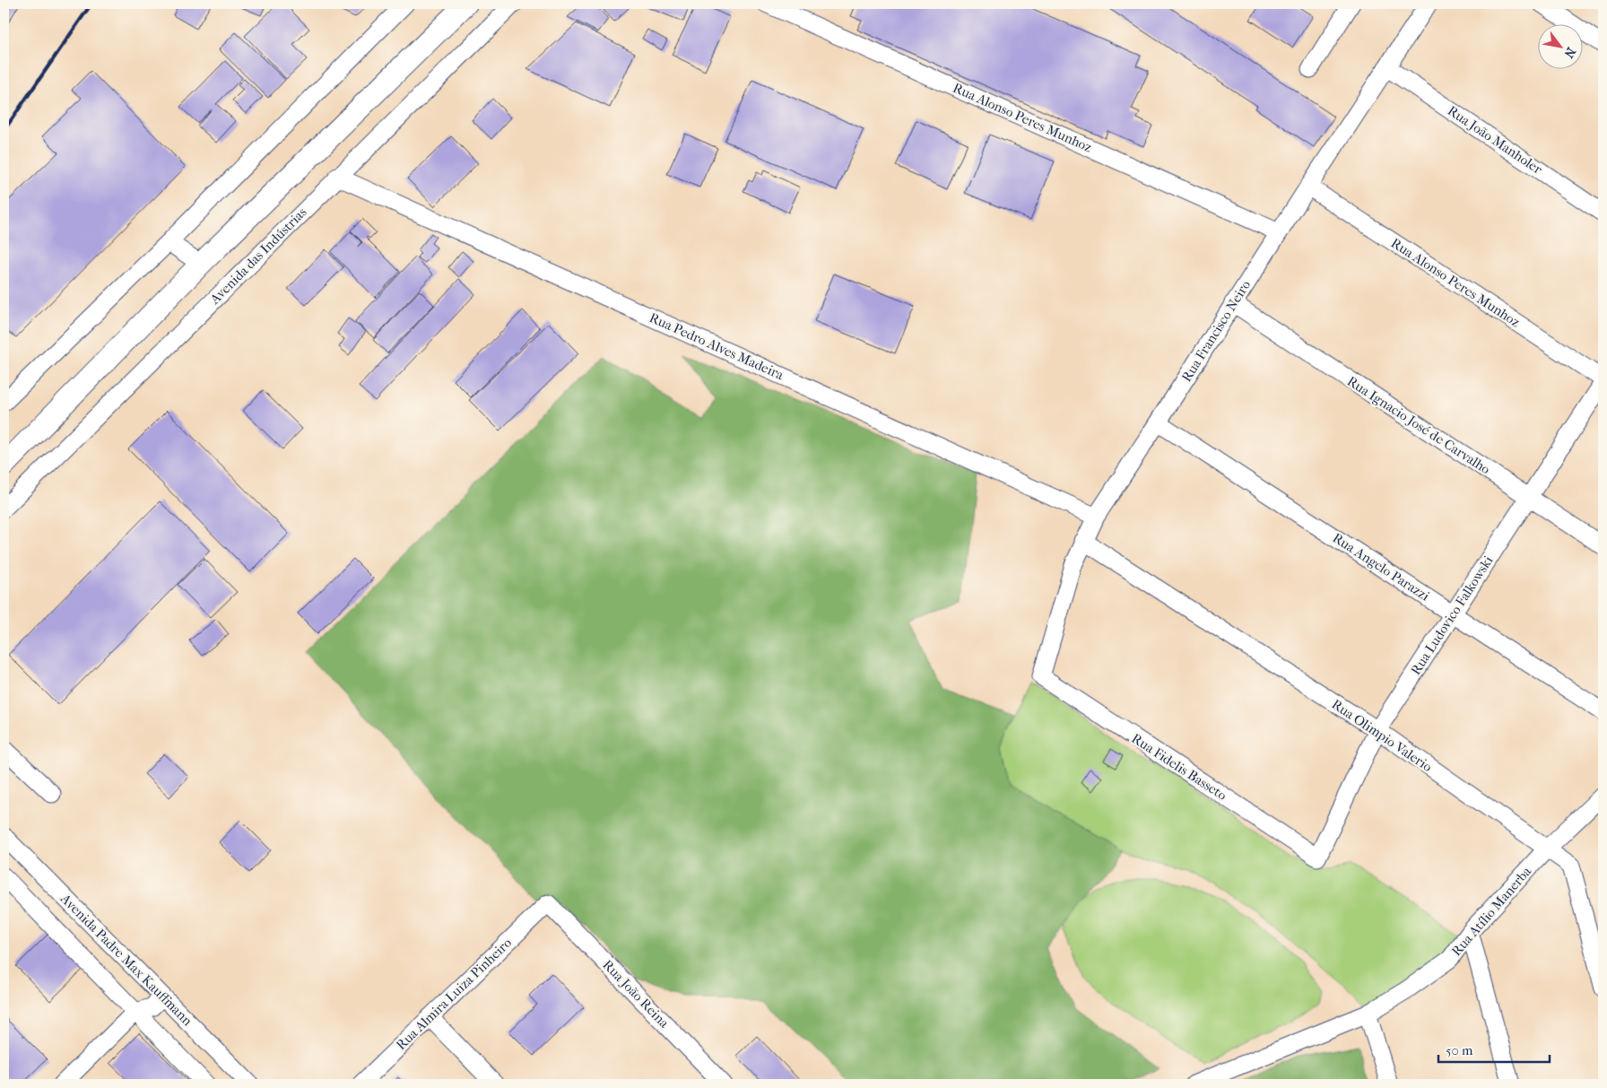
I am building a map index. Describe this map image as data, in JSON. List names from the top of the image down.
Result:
{
  "streets": {
    "street": [
      "Rua Alonso Peres Munhoz",
      "Rua João Manholer",
      "Avenida das Indústrias",
      "Rua Francisco Neiro",
      "Rua Pedro Alves Madeira",
      "Rua Ignacio José de Carvalho",
      "Rua Angelo Parazzi",
      "Rua Ludovico Falkowski",
      "Rua Olimpio Valerio",
      "Rua Fidelis Basseto",
      "Rua Atílio Manerba",
      "Avenida Padre Max Kauffmann",
      "Rua Almira Luiza Pinheiro",
      "Rua João Reina"
    ]
  },
  "crossings": [
    ["Rua Alonso Peres Munhoz", "Rua Francisco Neiro"],
    ["Rua Alonso Peres Munhoz", "Rua Ludovico Falkowski"],
    ["Rua João Manholer", "Rua Francisco Neiro"],
    ["Avenida das Indústrias", "Rua Pedro Alves Madeira"],
    ["Rua Francisco Neiro", "Rua Pedro Alves Madeira"],
    ["Rua Francisco Neiro", "Rua Ignacio José de Carvalho"],
    ["Rua Francisco Neiro", "Rua Angelo Parazzi"],
    ["Rua Francisco Neiro", "Rua Olimpio Valerio"],
    ["Rua Francisco Neiro", "Rua Fidelis Basseto"],
    ["Rua Ignacio José de Carvalho", "Rua Ludovico Falkowski"],
    ["Rua Angelo Parazzi", "Rua Ludovico Falkowski"],
    ["Rua Ludovico Falkowski", "Rua Olimpio Valerio"],
    ["Rua Ludovico Falkowski", "Rua Fidelis Basseto"],
    ["Rua Olimpio Valerio", "Rua Atílio Manerba"],
    ["Rua Almira Luiza Pinheiro", "Rua João Reina"]
  ],
  "scale_bar": "50 m",
  "north": "bottom right"
}
